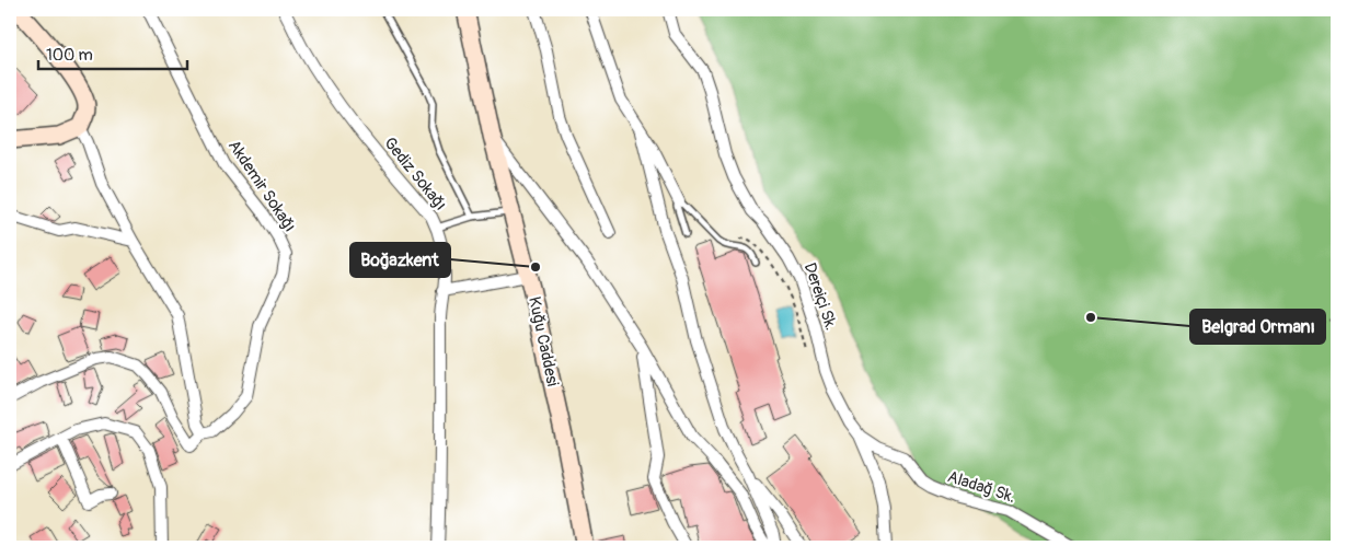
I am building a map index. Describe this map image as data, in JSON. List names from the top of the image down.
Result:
{
  "streets": {
    "street": [
      "Gediz Sokağı",
      "Akdemir Sokağı",
      "Dereiçi Sk.",
      "Kuğu Caddesi",
      "Aladağ Sk."
    ]
  },
  "crossings": [
    ["Dereiçi Sk.", "Aladağ Sk."]
  ],
  "places": ["Boğazkent", "Belgrad Ormanı"],
  "scale_bar": "100 m"
}
